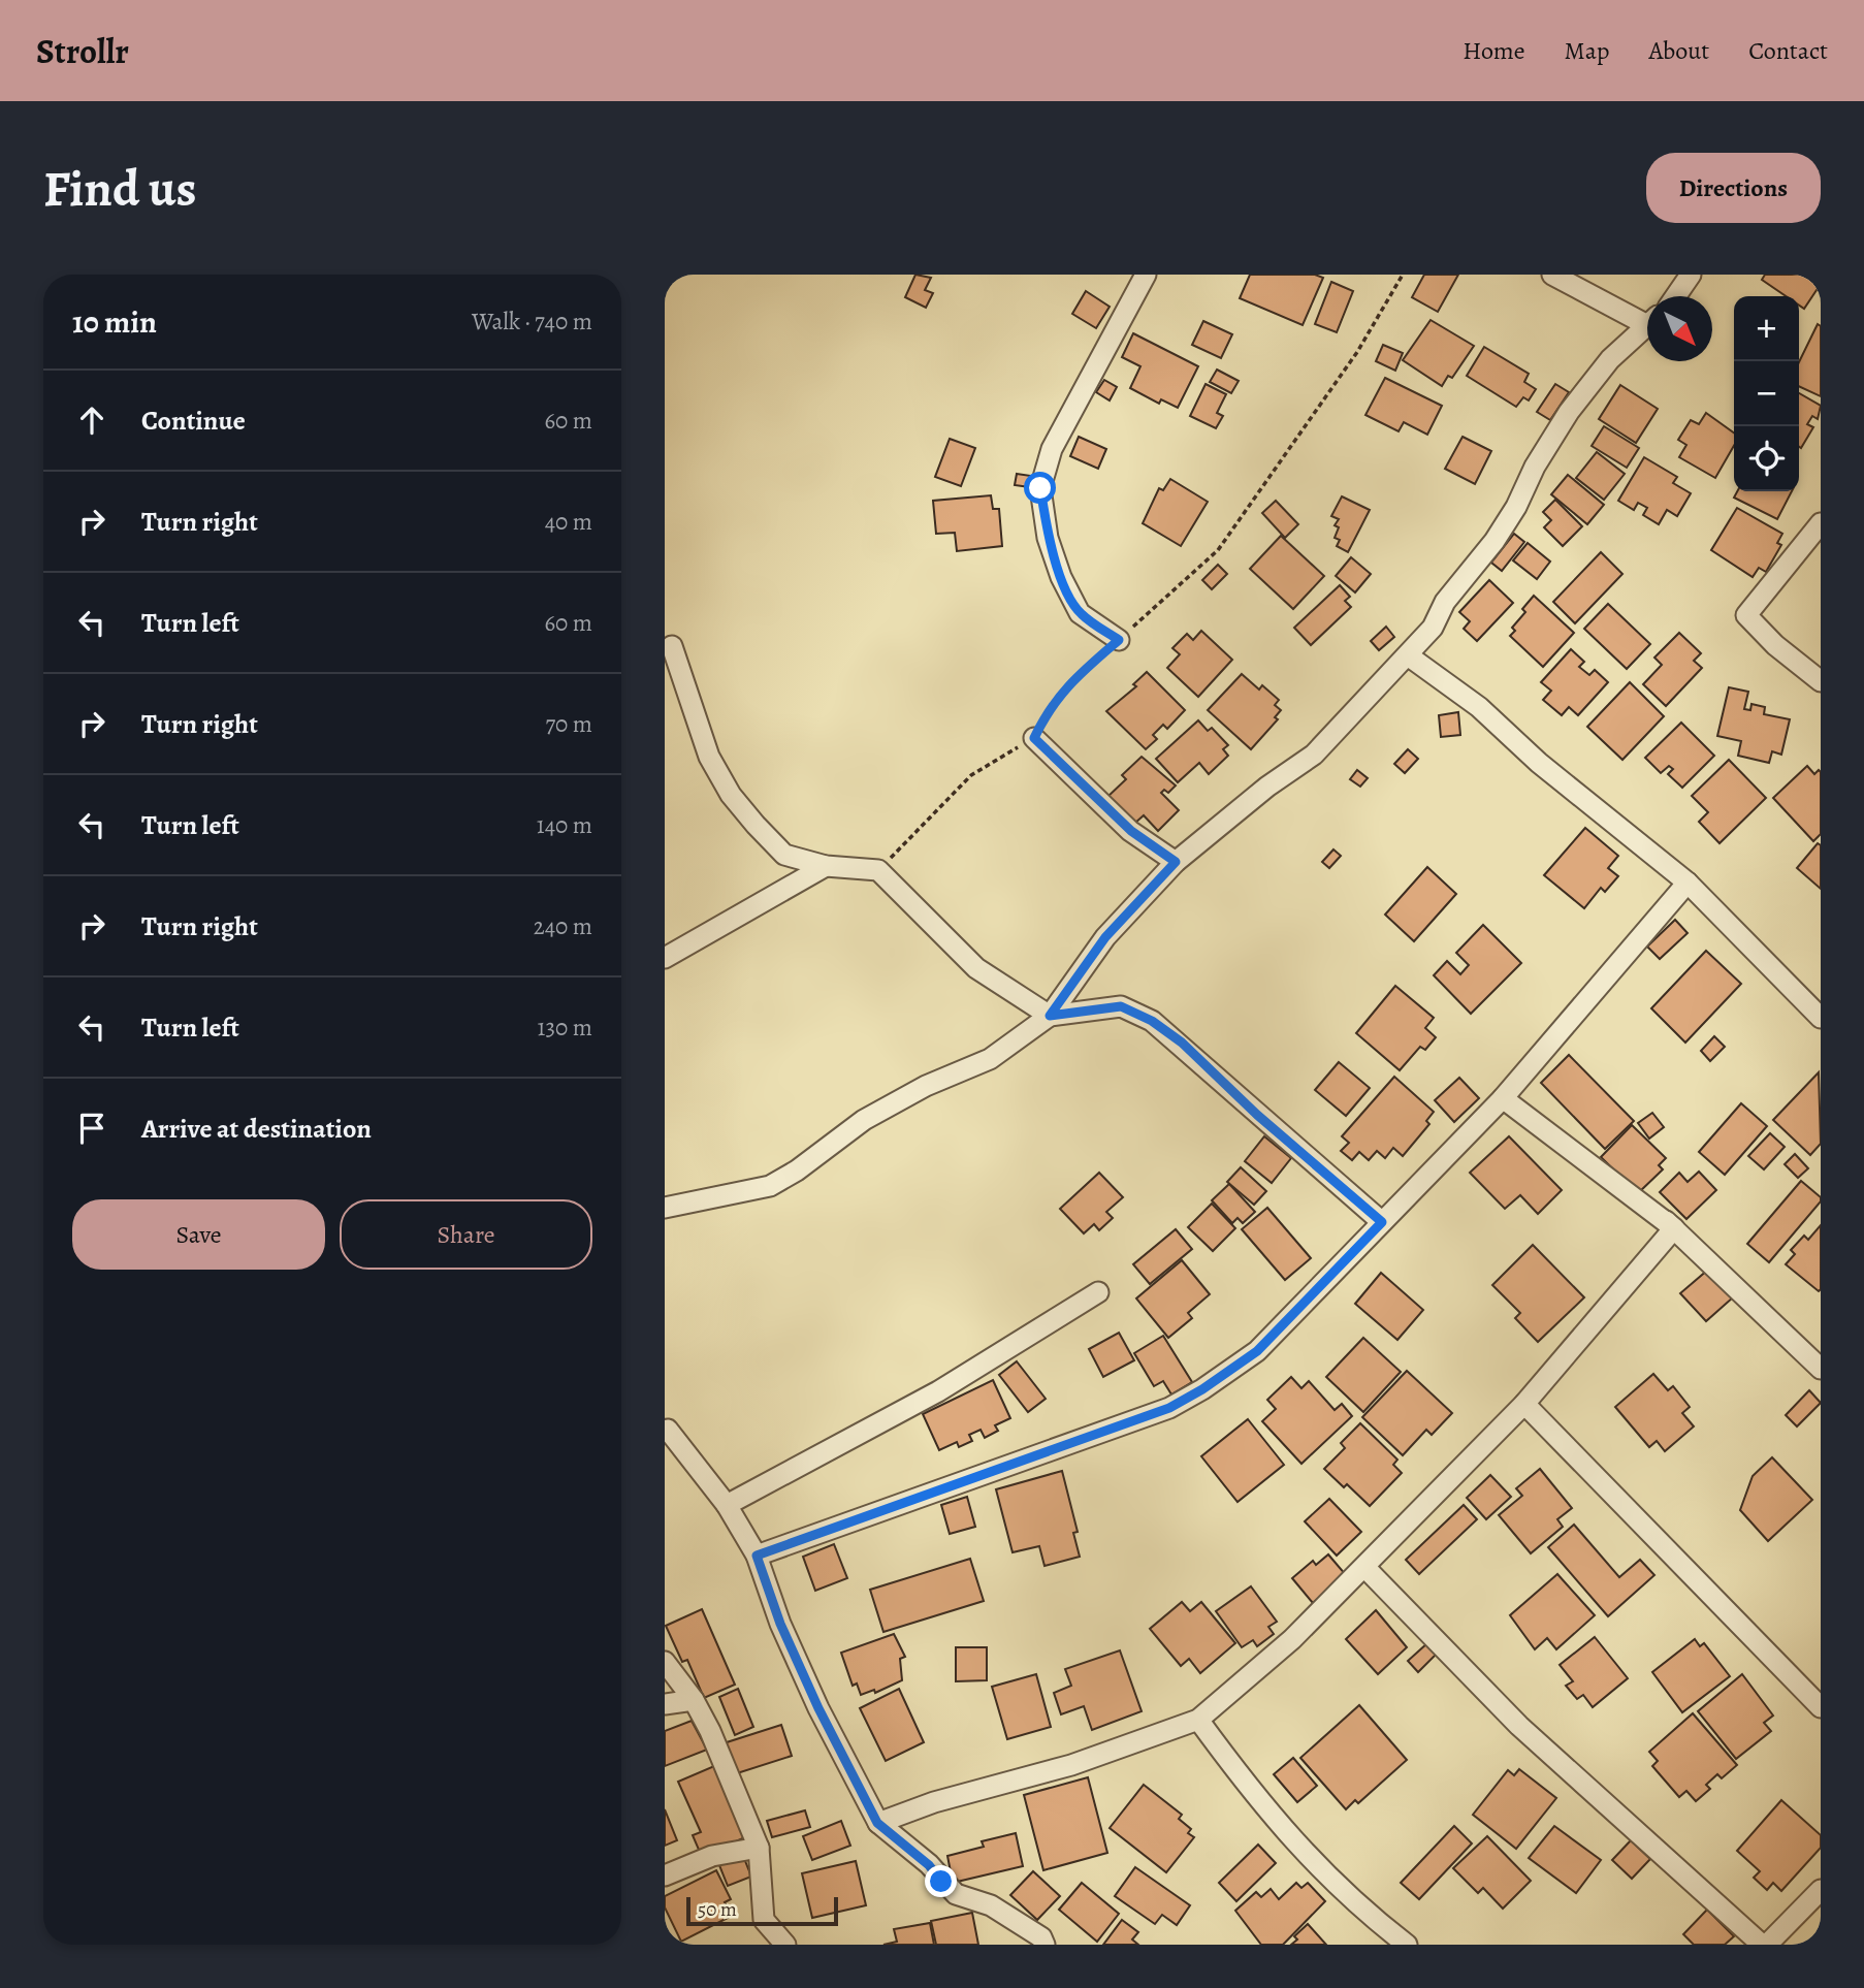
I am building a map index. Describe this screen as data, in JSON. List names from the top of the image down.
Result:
{
  "scale_bar": "50 m",
  "north": "bottom right",
  "page": {
    "header": "Strollr",
    "nav": [
      "Home",
      "Map",
      "About",
      "Contact"
    ],
    "buttons": [
      "Directions",
      ["Save", "Share"]
    ],
    "title": "Find us",
    "heading": ["10 min", "Walk · 740 m"],
    "map_buttons": ["+", "−"],
    "list": [
      ["Continue", "60 m"],
      ["Turn right", "40 m"],
      ["Turn left", "60 m"],
      ["Turn right", "70 m"],
      ["Turn left", "140 m"],
      ["Turn right", "240 m"],
      ["Turn left", "130 m"],
      "Arrive at destination"
    ],
    "scale": "50 m"
  }
}
